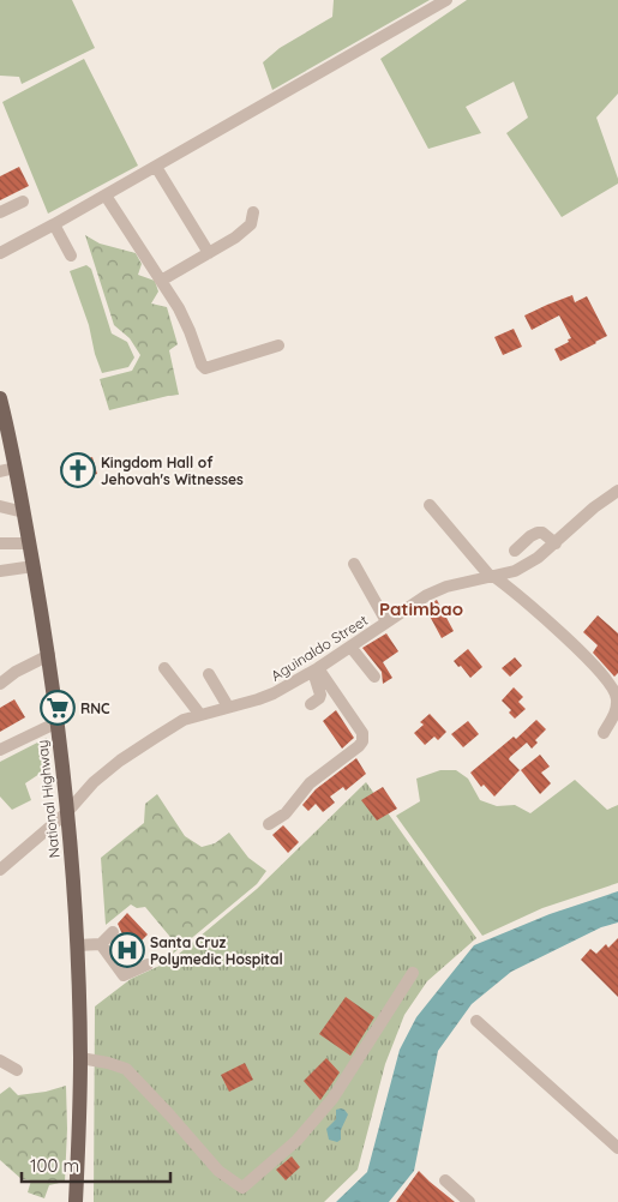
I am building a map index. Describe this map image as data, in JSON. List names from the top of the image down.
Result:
{
  "streets": {
    "main road": ["National Highway"],
    "street": ["Aguinaldo Street"]
  },
  "crossings": [
    ["Aguinaldo Street", "National Highway"]
  ],
  "districts": ["Patimbao"],
  "places": {
    "church": ["Kingdom Hall of Jehovah's Witnesses"],
    "supermarket": ["RNC"],
    "hospital": ["Santa Cruz Polymedic Hospital"]
  },
  "scale_bar": "100 m"
}
